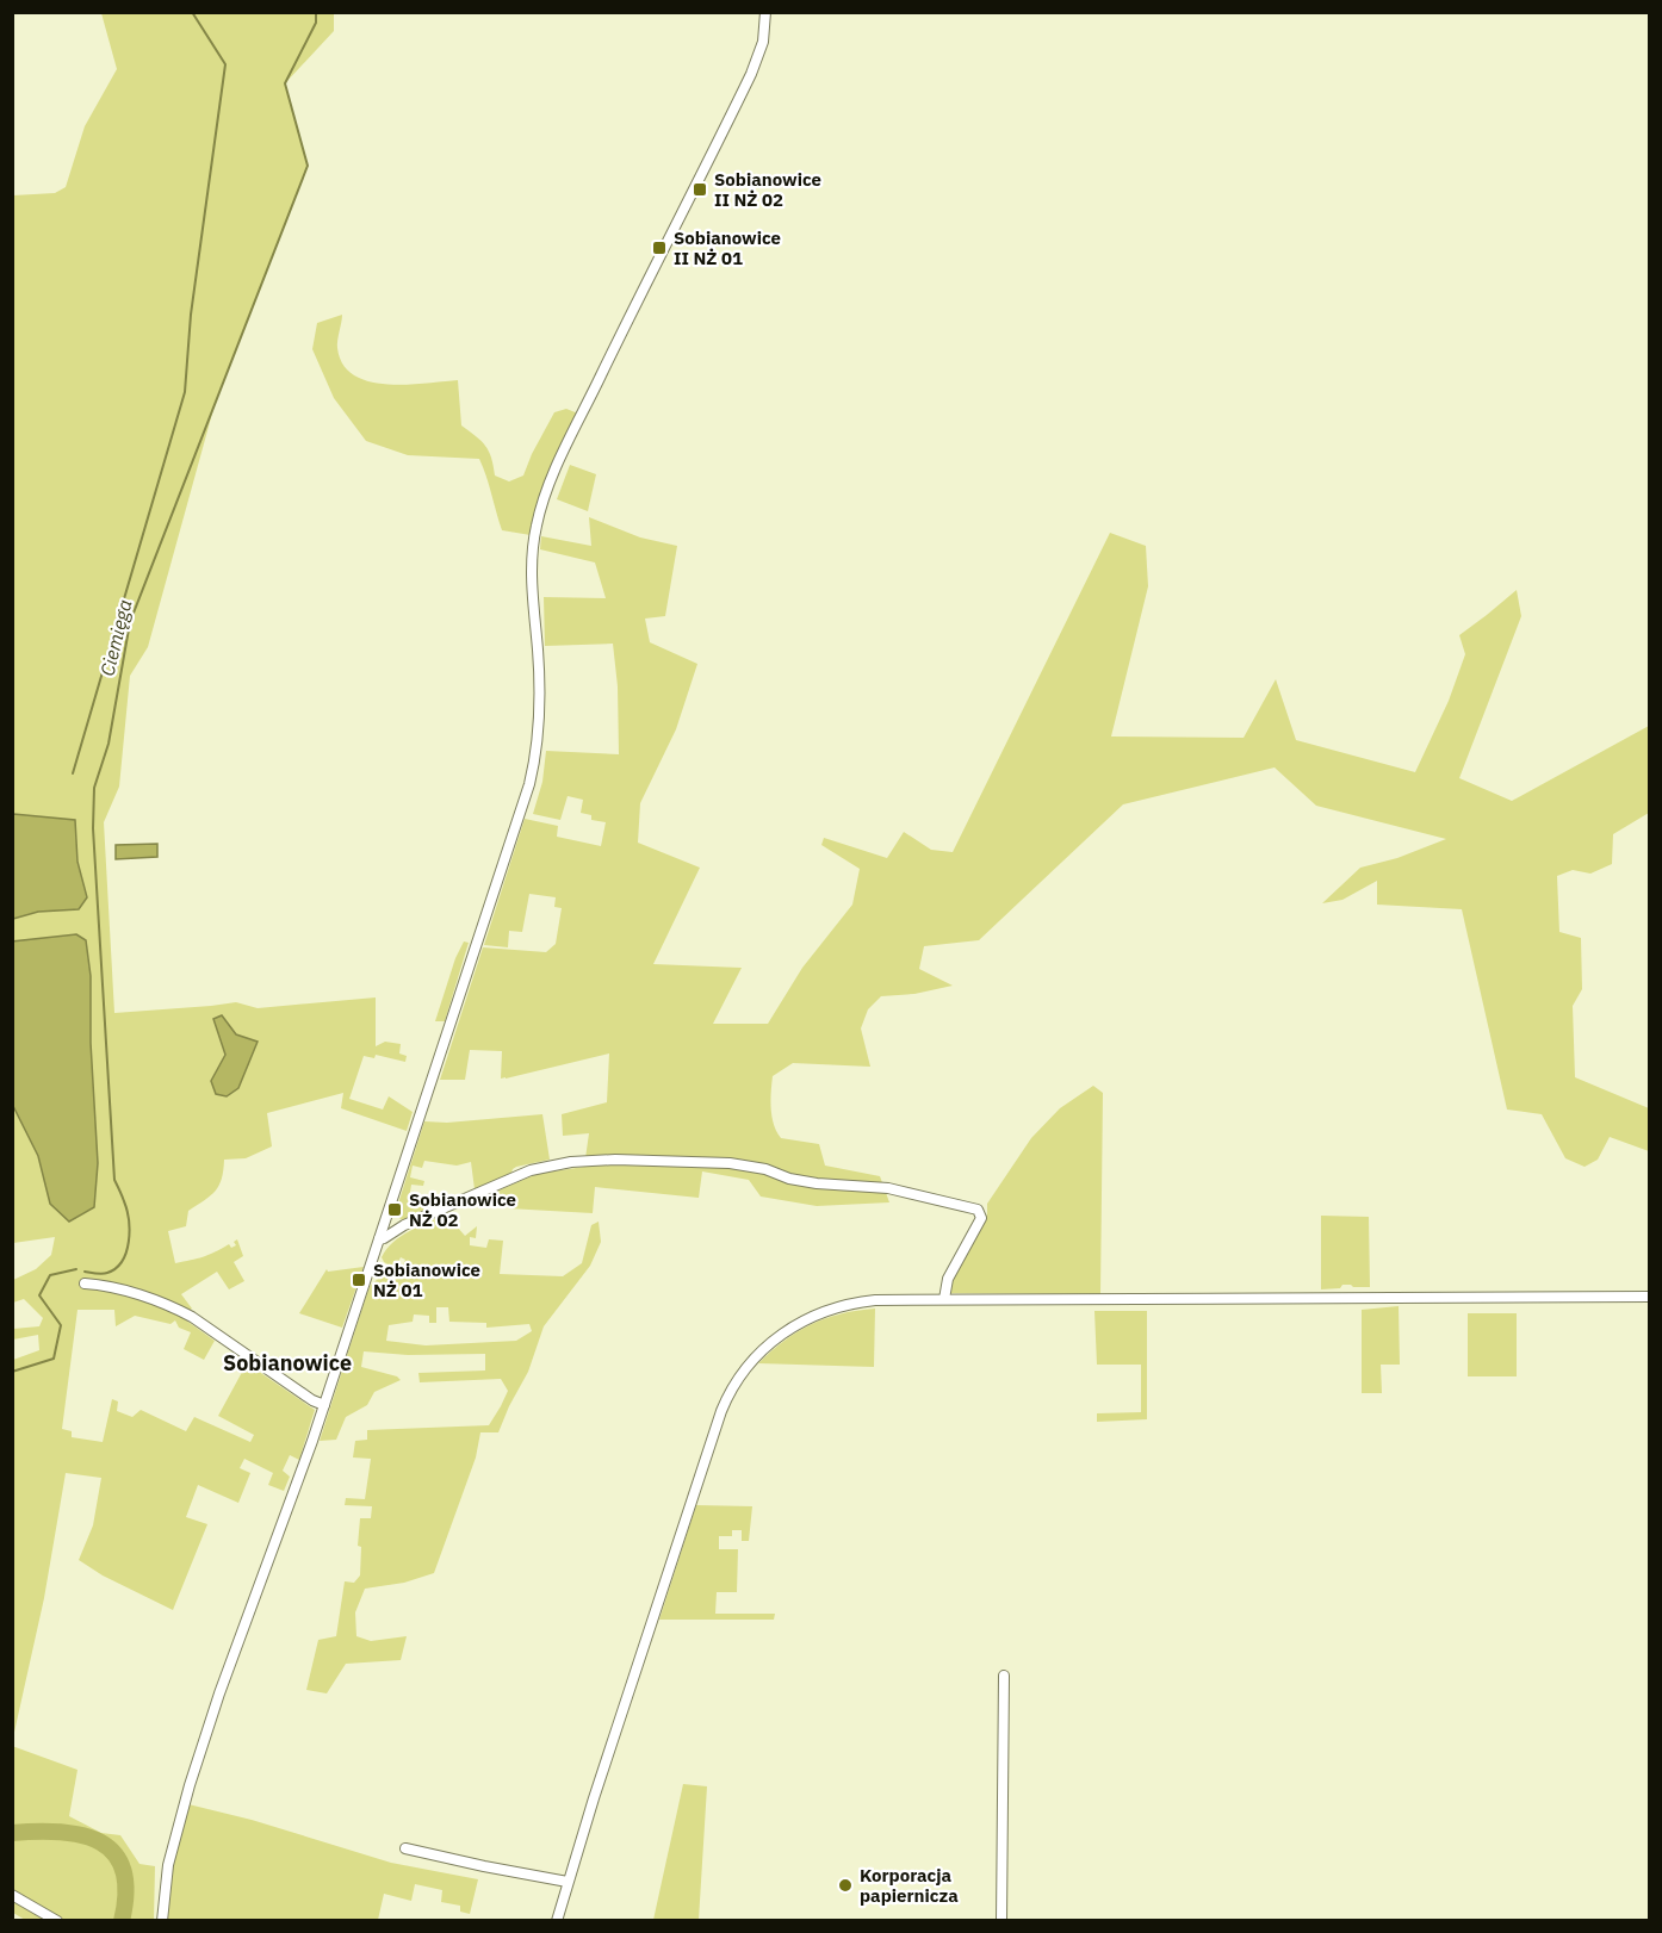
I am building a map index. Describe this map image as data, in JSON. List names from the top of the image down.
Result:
{
  "districts": ["Sobianowice"],
  "water": ["Ciemięga"],
  "places": {
    "transit": [
      "Sobianowice II NŻ 02",
      "Sobianowice II NŻ 01",
      "Sobianowice NŻ 02",
      "Sobianowice NŻ 01"
    ],
    "other": ["Korporacja papiernicza"]
  }
}
